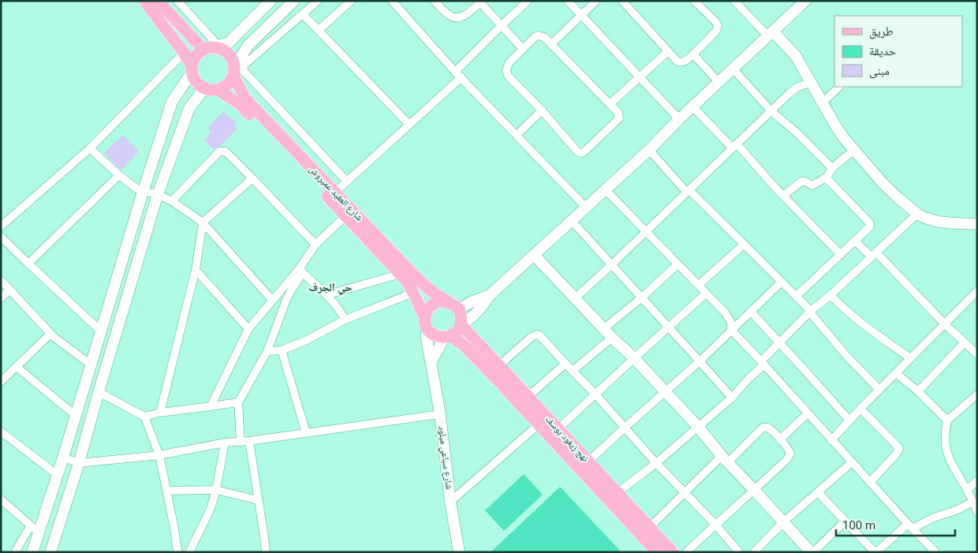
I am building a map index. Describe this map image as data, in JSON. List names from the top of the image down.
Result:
{
  "streets": {
    "main road": ["شارع العقيد عميروش", "نهج زيغود يوسف"],
    "street": ["شارع سباعي ميلود"]
  },
  "crossings": [
    ["شارع العقيد عميروش", "نهج زيغود يوسف"],
    ["شارع العقيد عميروش", "شارع سباعي ميلود"],
    ["نهج زيغود يوسف", "شارع سباعي ميلود"]
  ],
  "districts": ["حي الجرف"],
  "legend": ["طريق", "حديقة", "مبنى"],
  "scale_bar": "100 m"
}
